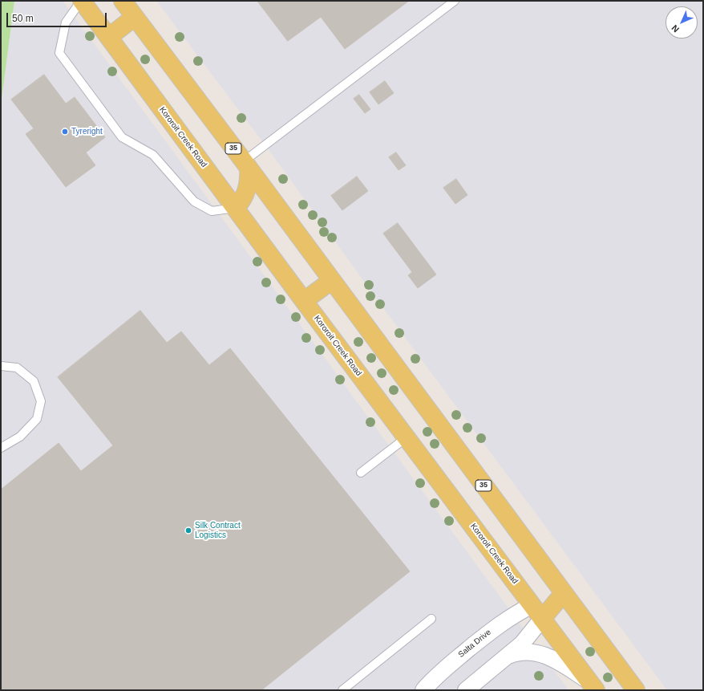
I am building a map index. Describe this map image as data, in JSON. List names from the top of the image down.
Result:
{
  "streets": {
    "main road": ["Kororoit Creek Road", "35"],
    "street": ["Salta Drive"]
  },
  "crossings": [
    ["Kororoit Creek Road", "Salta Drive"]
  ],
  "places": ["Tyreright", "Silk Contract Logistics"],
  "scale_bar": "50 m",
  "north": "bottom left"
}
